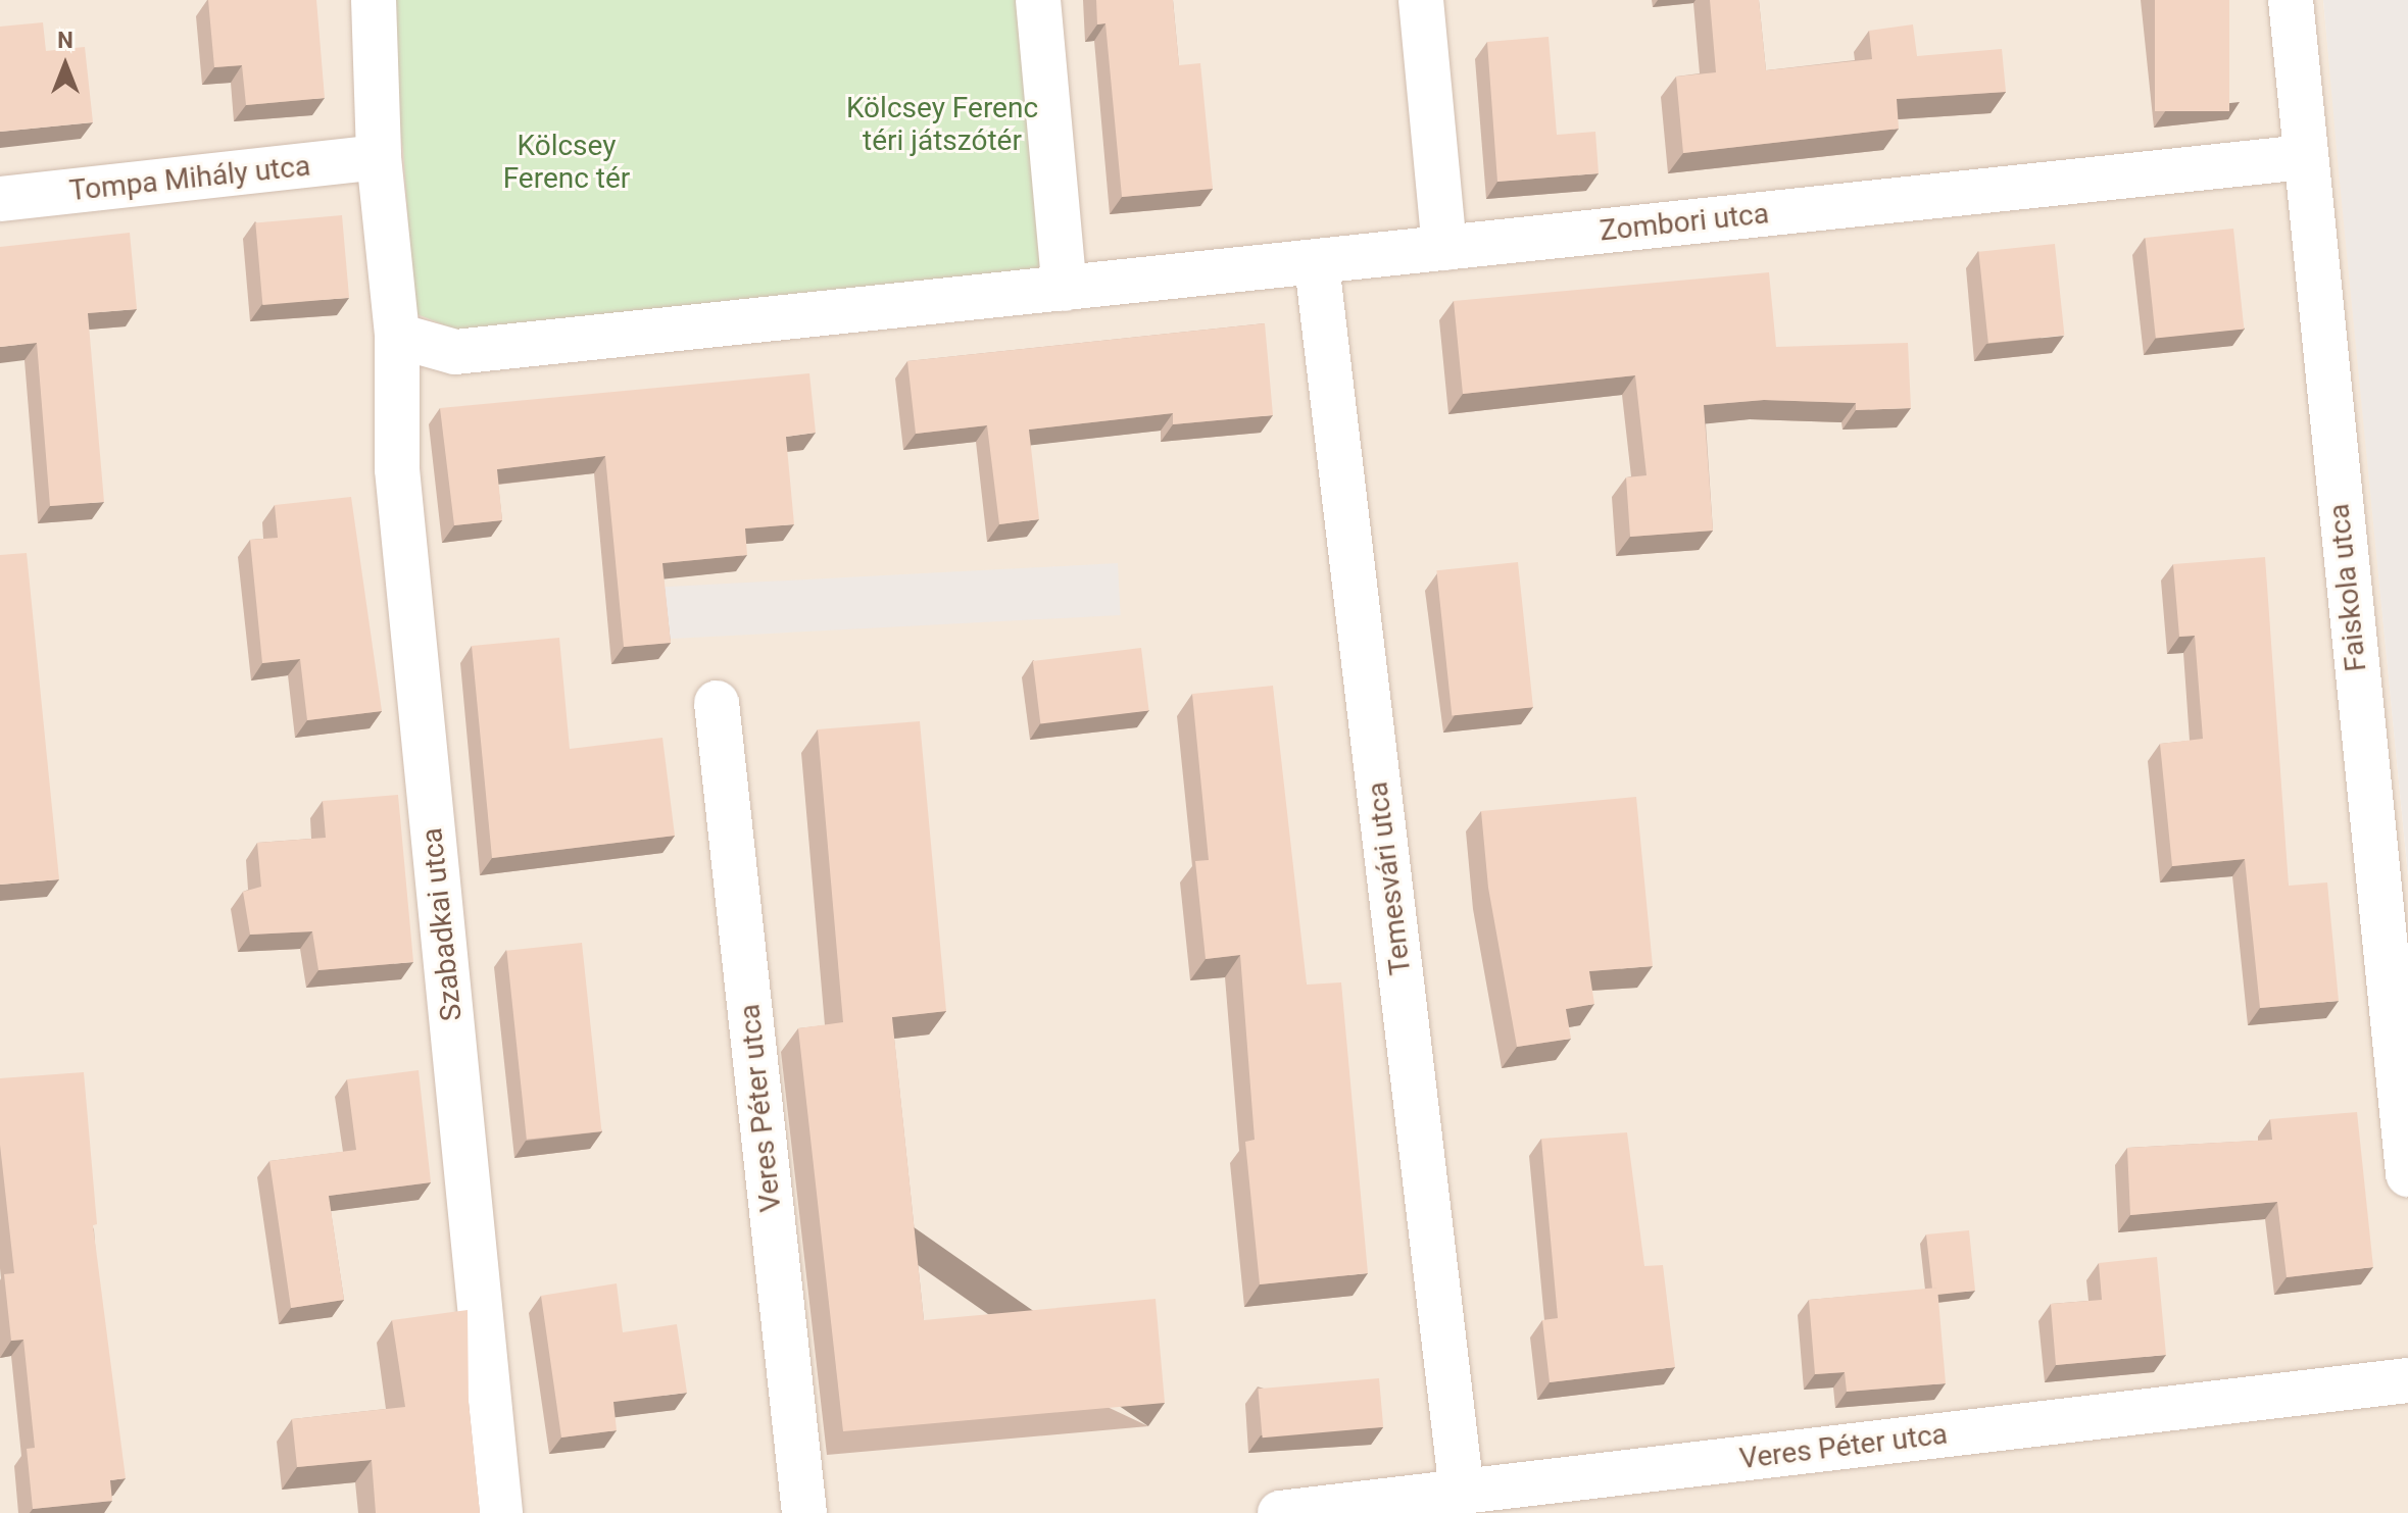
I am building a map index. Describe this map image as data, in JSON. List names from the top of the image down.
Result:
{
  "streets": {
    "street": [
      "Tompa Mihály utca",
      "Zombori utca",
      "Faiskola utca",
      "Temesvári utca",
      "Szabadkai utca",
      "Veres Péter utca"
    ]
  },
  "crossings": [
    ["Zombori utca", "Faiskola utca"],
    ["Zombori utca", "Temesvári utca"],
    ["Temesvári utca", "Veres Péter utca"]
  ],
  "parks": ["Kölcsey Ferenc téri játszótér", "Kölcsey Ferenc tér"],
  "north": "top"
}
